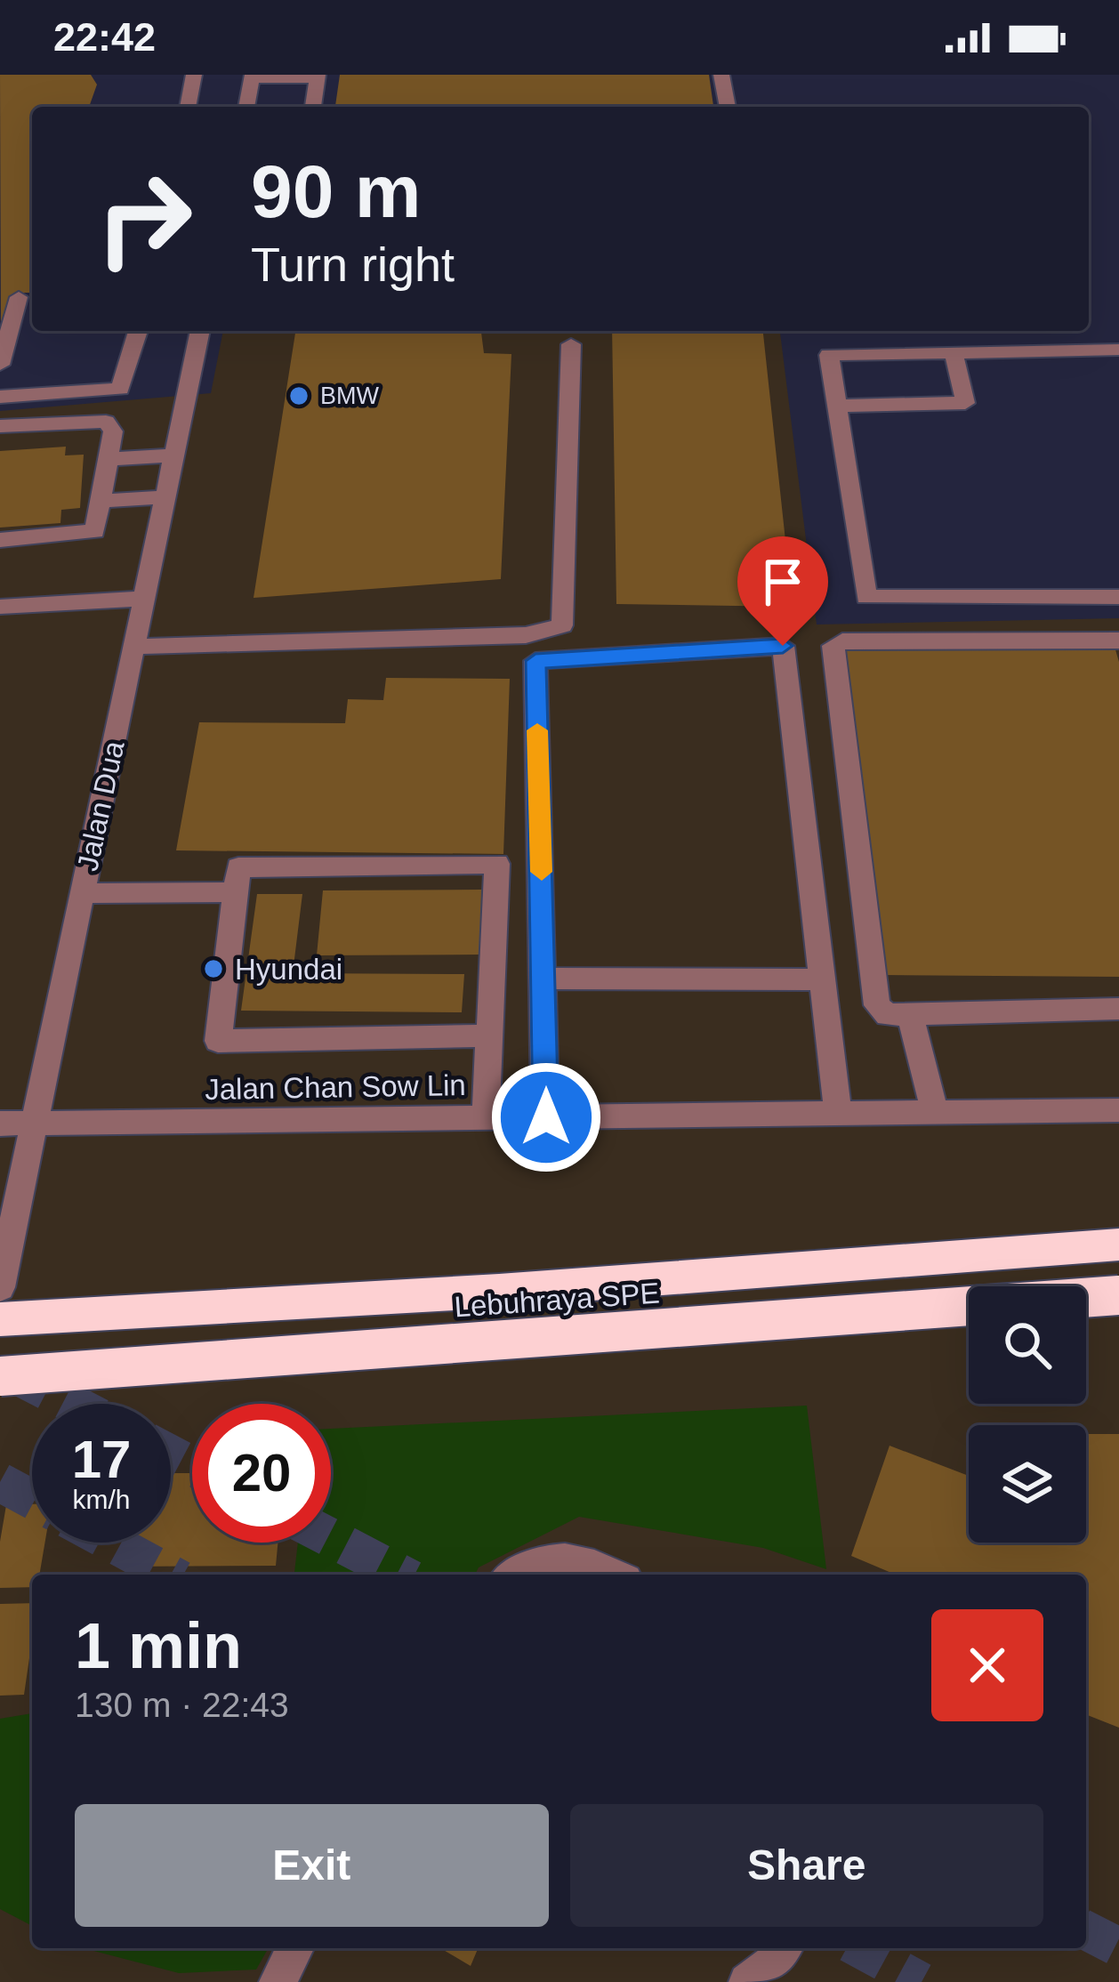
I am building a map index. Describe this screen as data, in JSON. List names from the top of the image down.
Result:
{
  "streets": {
    "highway": ["Lebuhraya SPE"],
    "street": ["Jalan Dua", "Jalan Chan Sow Lin"]
  },
  "crossings": [
    ["Jalan Dua", "Jalan Chan Sow Lin"]
  ],
  "places": ["BMW", "Hyundai"],
  "page": {
    "status": "22:42",
    "turn": ["90 m", "Turn right"],
    "speed": "17 km/h",
    "limit": "20",
    "heading": ["1 min", "130 m · 22:43"],
    "buttons": ["Exit", "Share"]
  }
}
